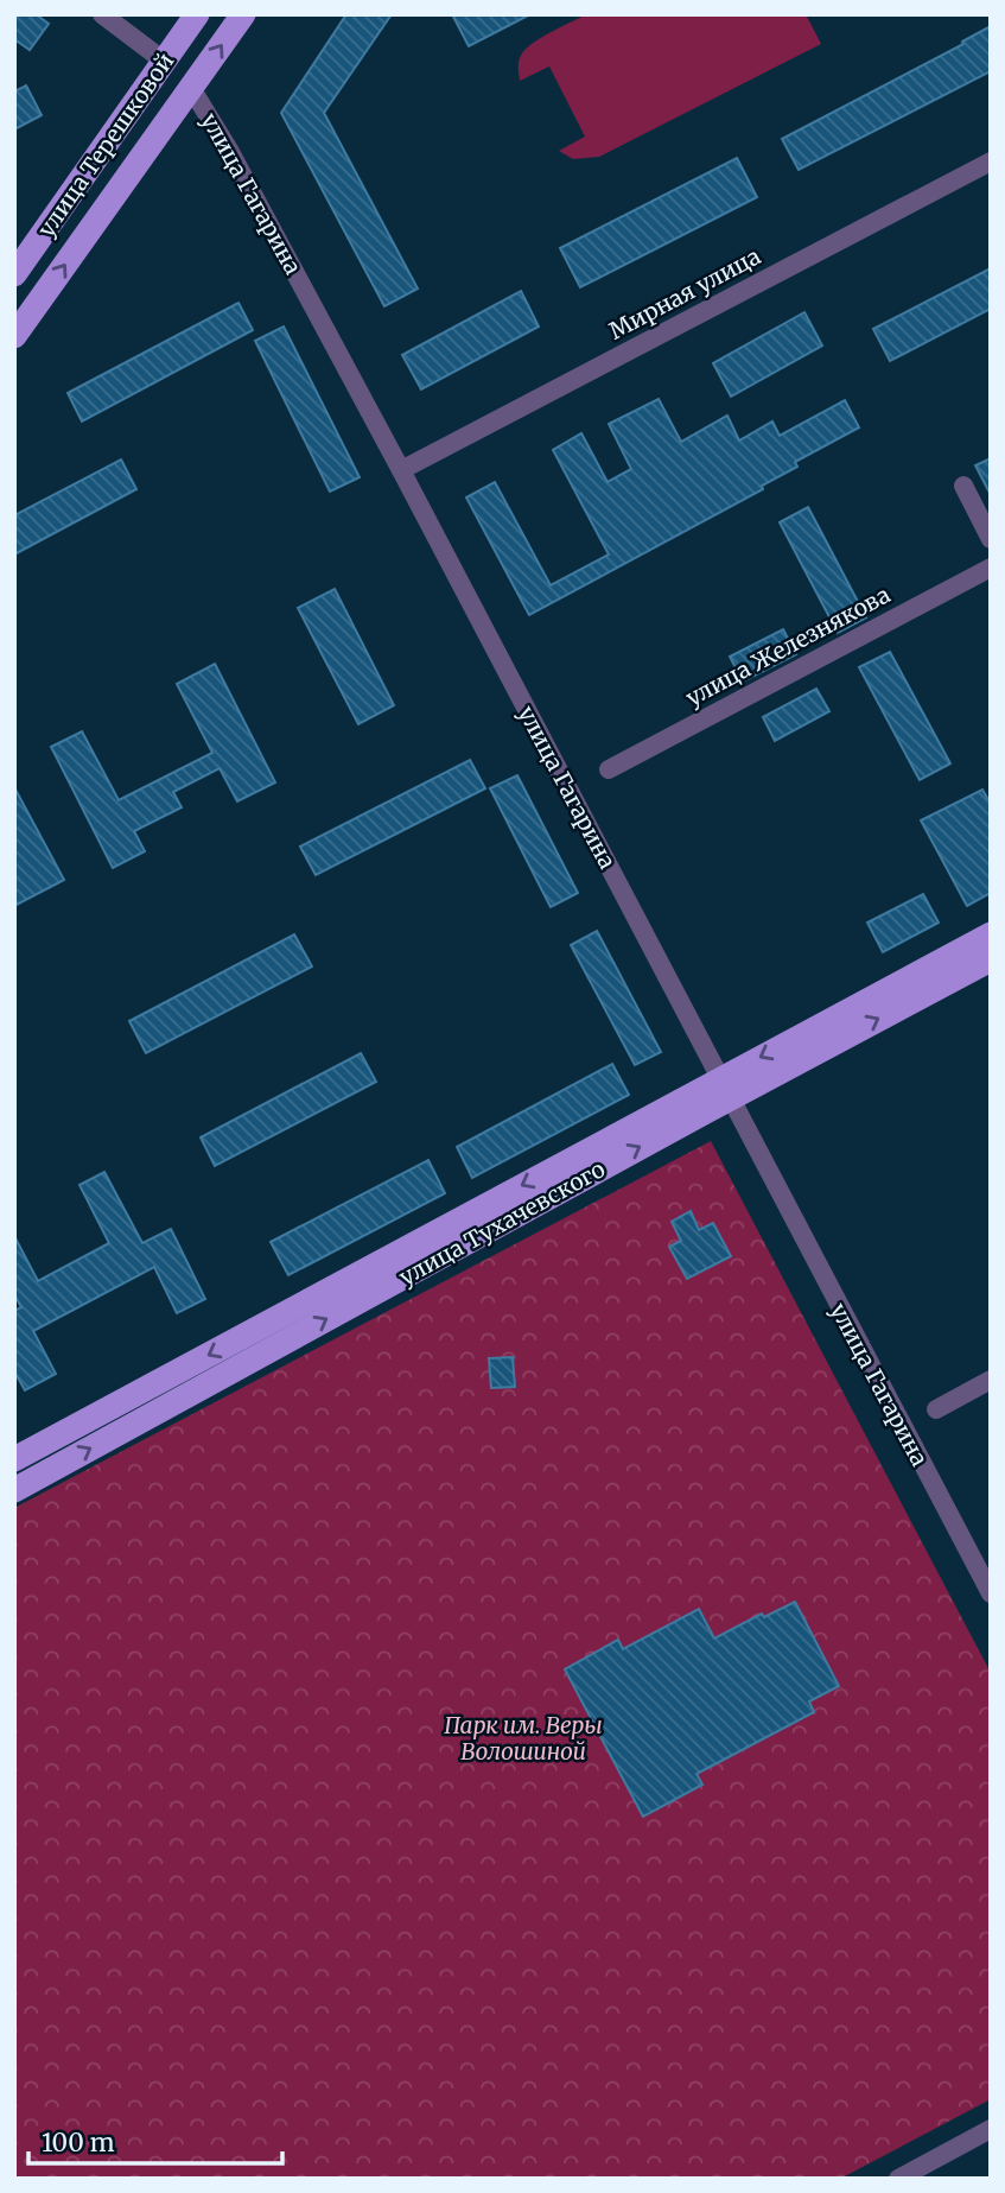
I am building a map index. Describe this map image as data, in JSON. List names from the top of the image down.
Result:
{
  "streets": {
    "main road": ["улица Терешковой", "улица Гагарина", "улица Тухачевского"],
    "street": ["Мирная улица", "улица Железнякова"]
  },
  "crossings": [
    ["улица Терешковой", "улица Гагарина"],
    ["улица Гагарина", "Мирная улица"],
    ["улица Гагарина", "улица Тухачевского"]
  ],
  "parks": ["Парк им. Веры Волошиной"],
  "scale_bar": "100 m"
}
